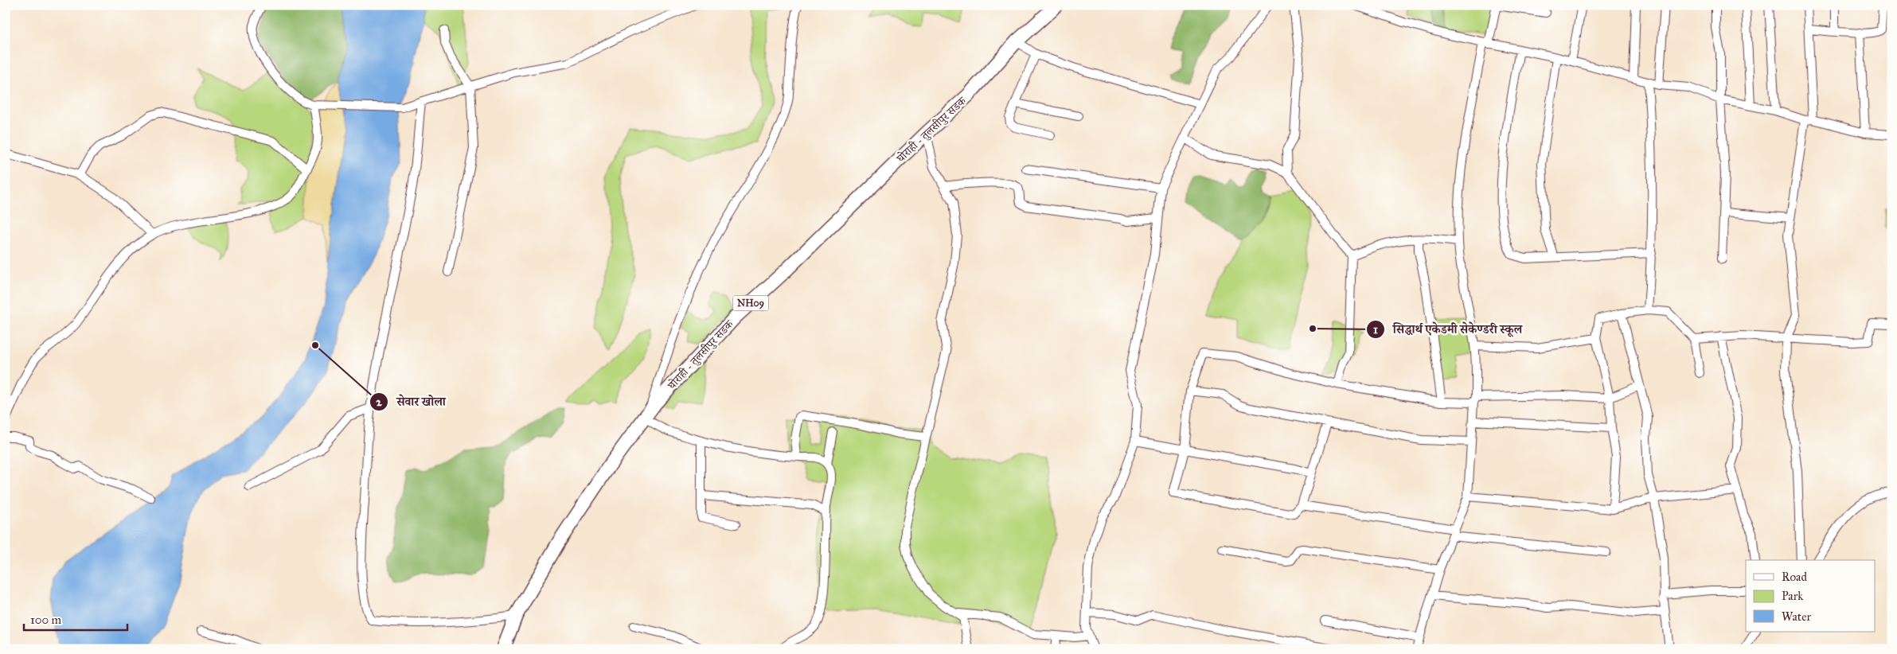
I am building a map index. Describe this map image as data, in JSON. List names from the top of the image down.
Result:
{
  "streets": {
    "main road": ["घोराही - तुलसीपुर सडक", "NH09"]
  },
  "places": ["सिद्धार्थ एकेडमी सेकेण्डरी स्कूल", "सेवार खोला"],
  "legend": ["Road", "Park", "Water"],
  "scale_bar": "100 m"
}
